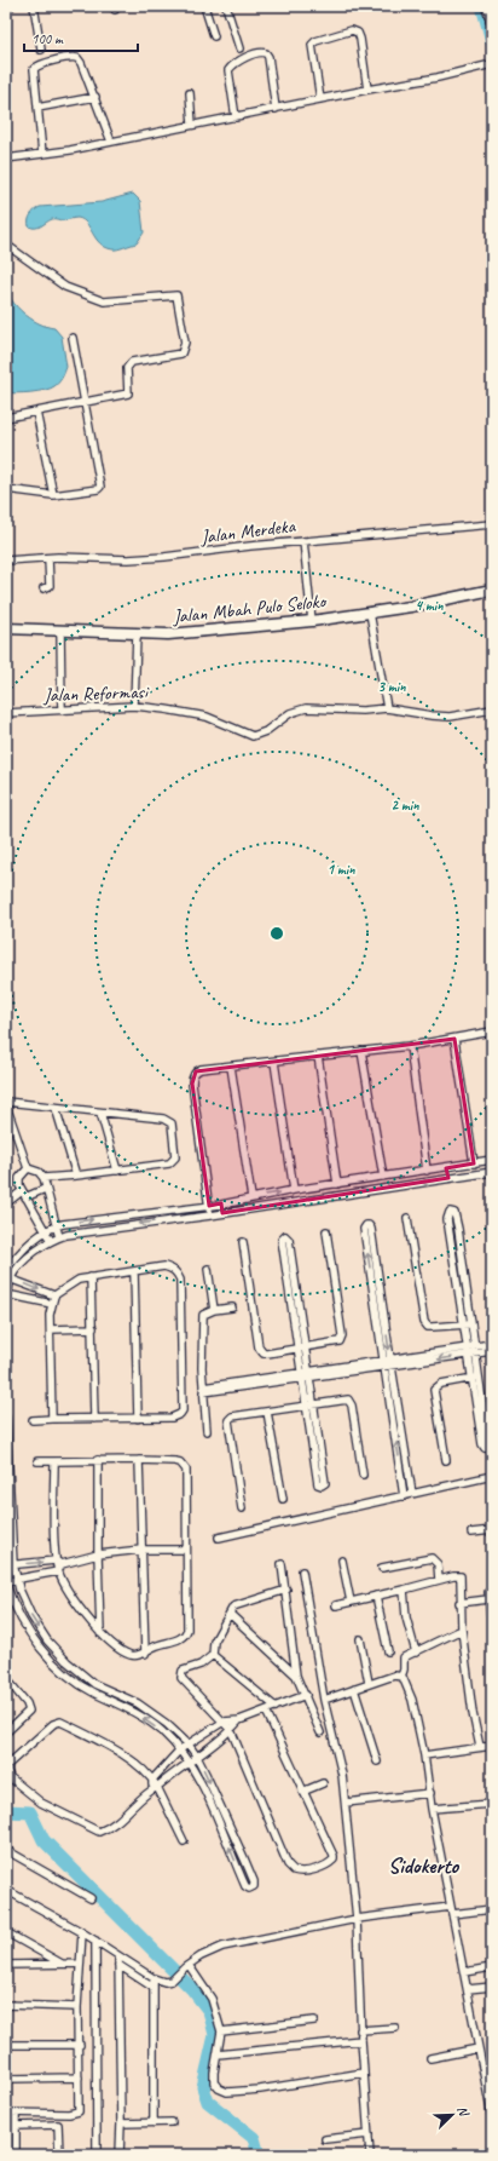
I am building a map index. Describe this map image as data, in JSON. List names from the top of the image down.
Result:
{
  "streets": {
    "street": ["Jalan Merdeka", "Jalan Mbah Pulo Seloko", "Jalan Reformasi"]
  },
  "districts": ["Sidokerto"],
  "scale_bar": "100 m",
  "north": "top right",
  "rings": [
    "4 min",
    "3 min",
    "2 min",
    "1 min"
  ]
}
